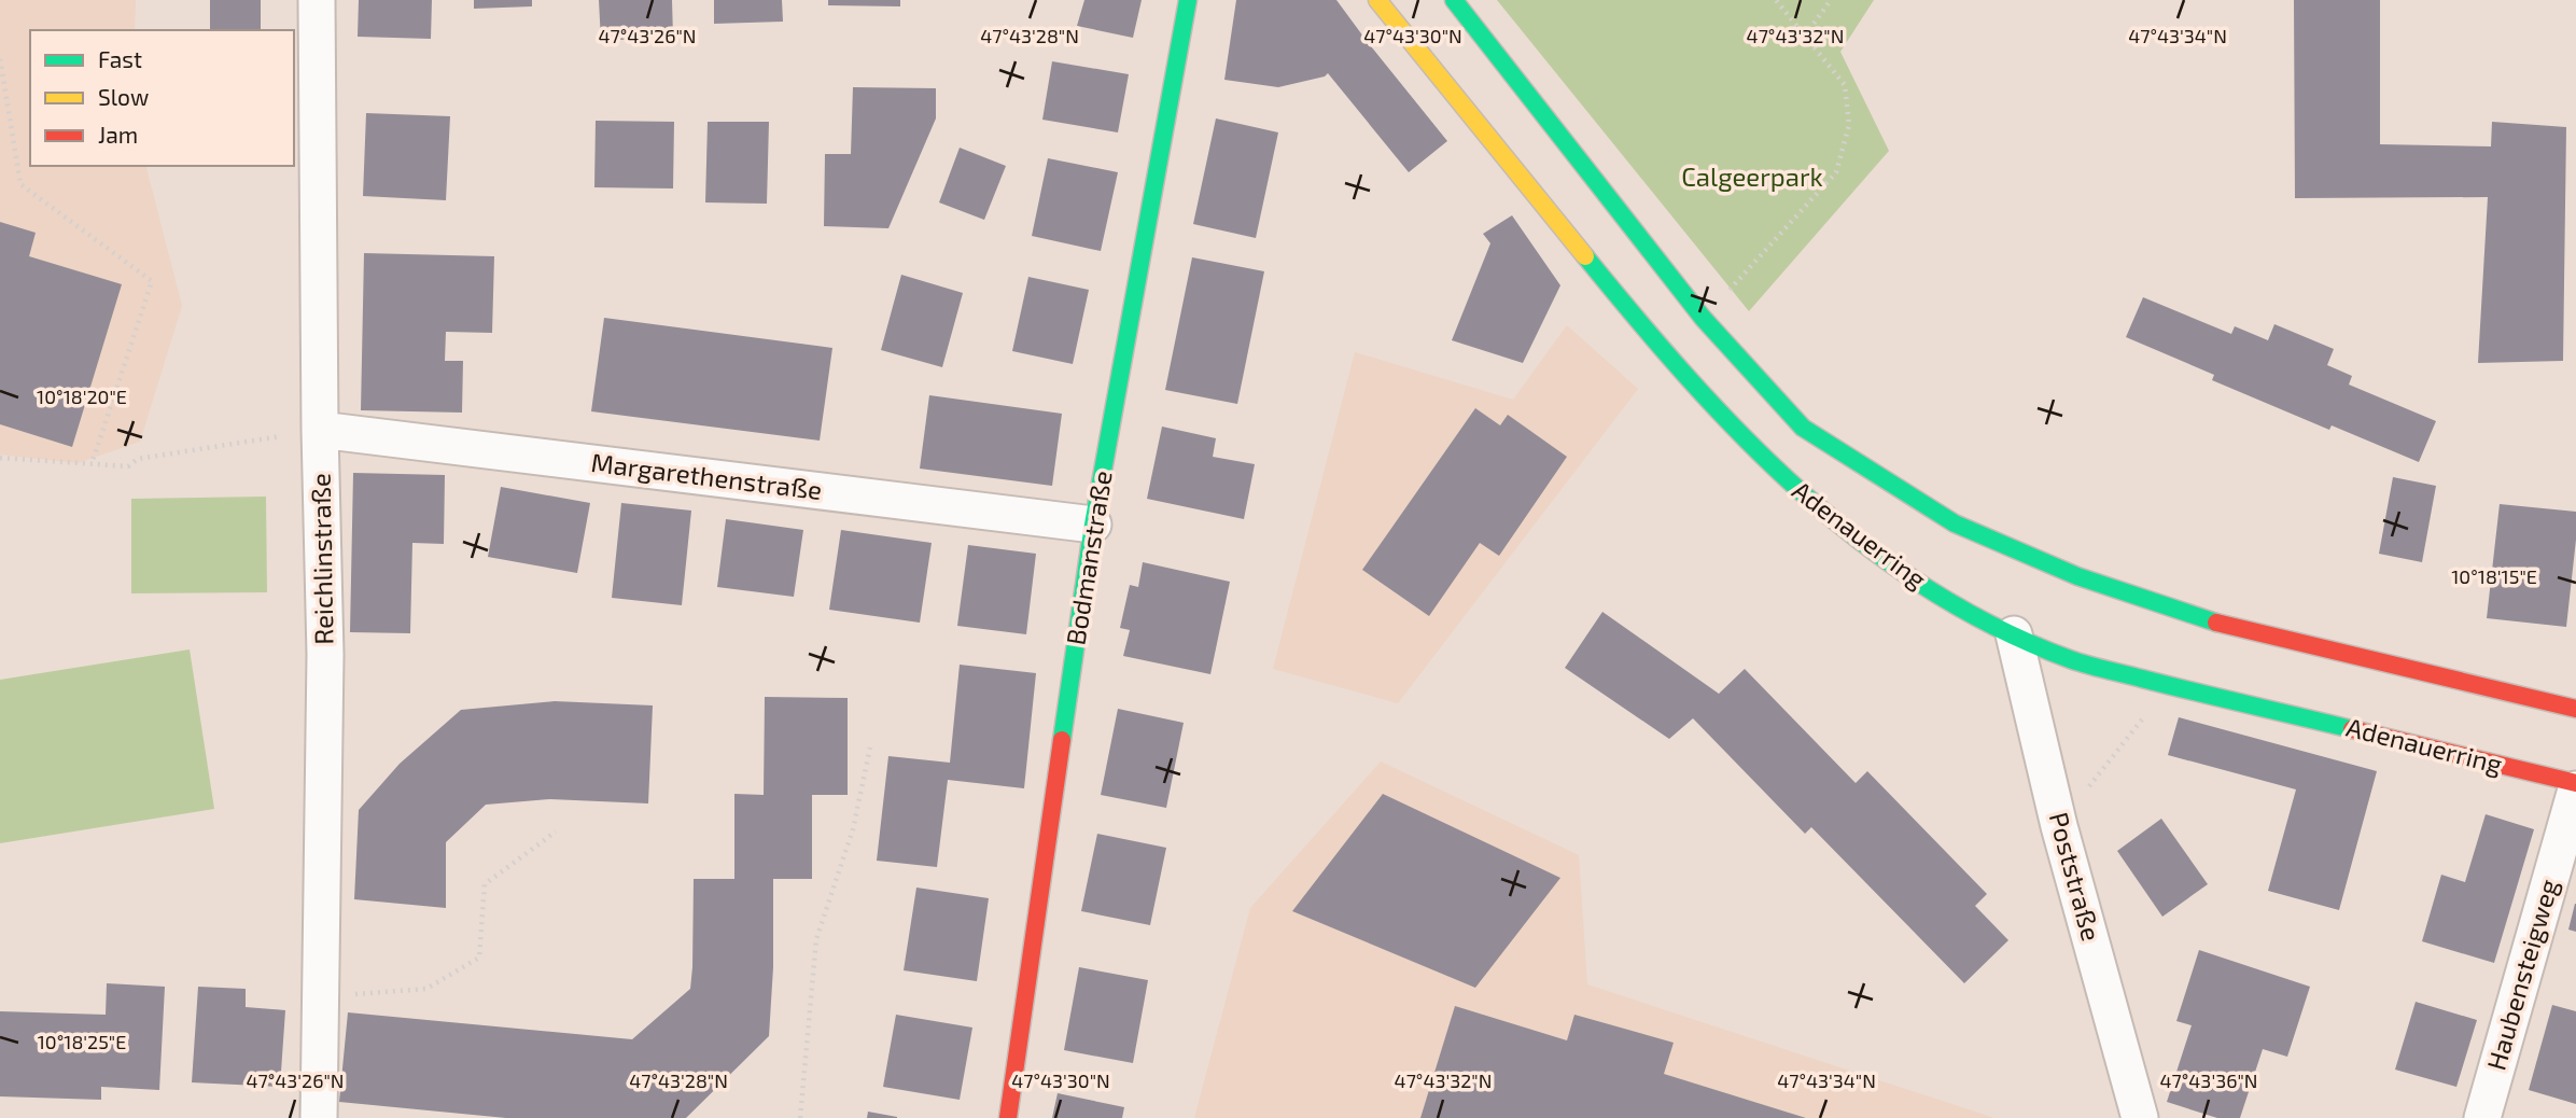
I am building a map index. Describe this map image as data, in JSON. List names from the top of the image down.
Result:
{
  "streets": {
    "main road": ["Adenauerring", "Bodmanstraße"],
    "street": [
      "Margarethenstraße",
      "Reichlinstraße",
      "Poststraße",
      "Haubensteigweg"
    ]
  },
  "crossings": [
    ["Margarethenstraße", "Bodmanstraße"],
    ["Margarethenstraße", "Reichlinstraße"],
    ["Adenauerring", "Poststraße"]
  ],
  "parks": ["Calgeerpark"],
  "legend": ["Fast", "Slow", "Jam"],
  "coordinates": [
    "47°43'26\"N",
    "47°43'28\"N",
    "47°43'30\"N",
    "47°43'32\"N",
    "47°43'34\"N",
    "10°18'20\"E",
    "10°18'15\"E",
    "10°18'25\"E",
    "47°43'36\"N"
  ]
}
